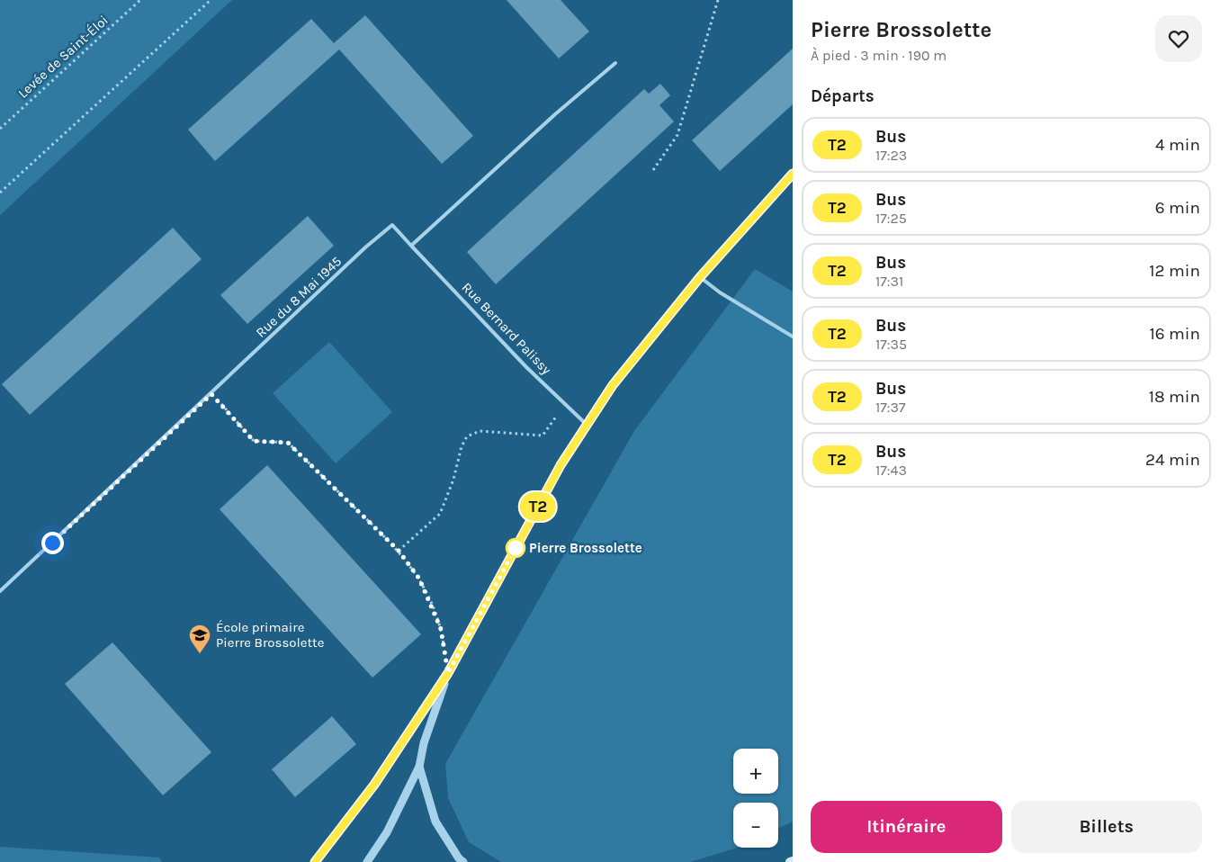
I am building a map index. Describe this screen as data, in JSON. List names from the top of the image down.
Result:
{
  "streets": {
    "lane": ["Rue du 8 Mai 1945", "Rue Bernard Palissy"],
    "path": ["Levée de Saint-Éloi"]
  },
  "crossings": [
    ["Rue du 8 Mai 1945", "Rue Bernard Palissy"]
  ],
  "places": {
    "other": ["Pierre Brossolette"],
    "school or university": ["École primaire Pierre Brossolette"]
  },
  "lines": ["bus line T2"],
  "page": {
    "on_map": "T2",
    "heading": [
      ["Pierre Brossolette", "À pied · 3 min · 190 m"],
      "Départs"
    ],
    "list": [
      {
        "mark": "T2",
        "name": "Bus",
        "note": "17:23",
        "value": "4 min"
      },
      {
        "mark": "T2",
        "name": "Bus",
        "note": "17:25",
        "value": "6 min"
      },
      {
        "mark": "T2",
        "name": "Bus",
        "note": "17:31",
        "value": "12 min"
      },
      {
        "mark": "T2",
        "name": "Bus",
        "note": "17:35",
        "value": "16 min"
      },
      {
        "mark": "T2",
        "name": "Bus",
        "note": "17:37",
        "value": "18 min"
      },
      {
        "mark": "T2",
        "name": "Bus",
        "note": "17:43",
        "value": "24 min"
      }
    ],
    "map_buttons": ["+", "−"],
    "buttons": ["Itinéraire", "Billets"]
  }
}
